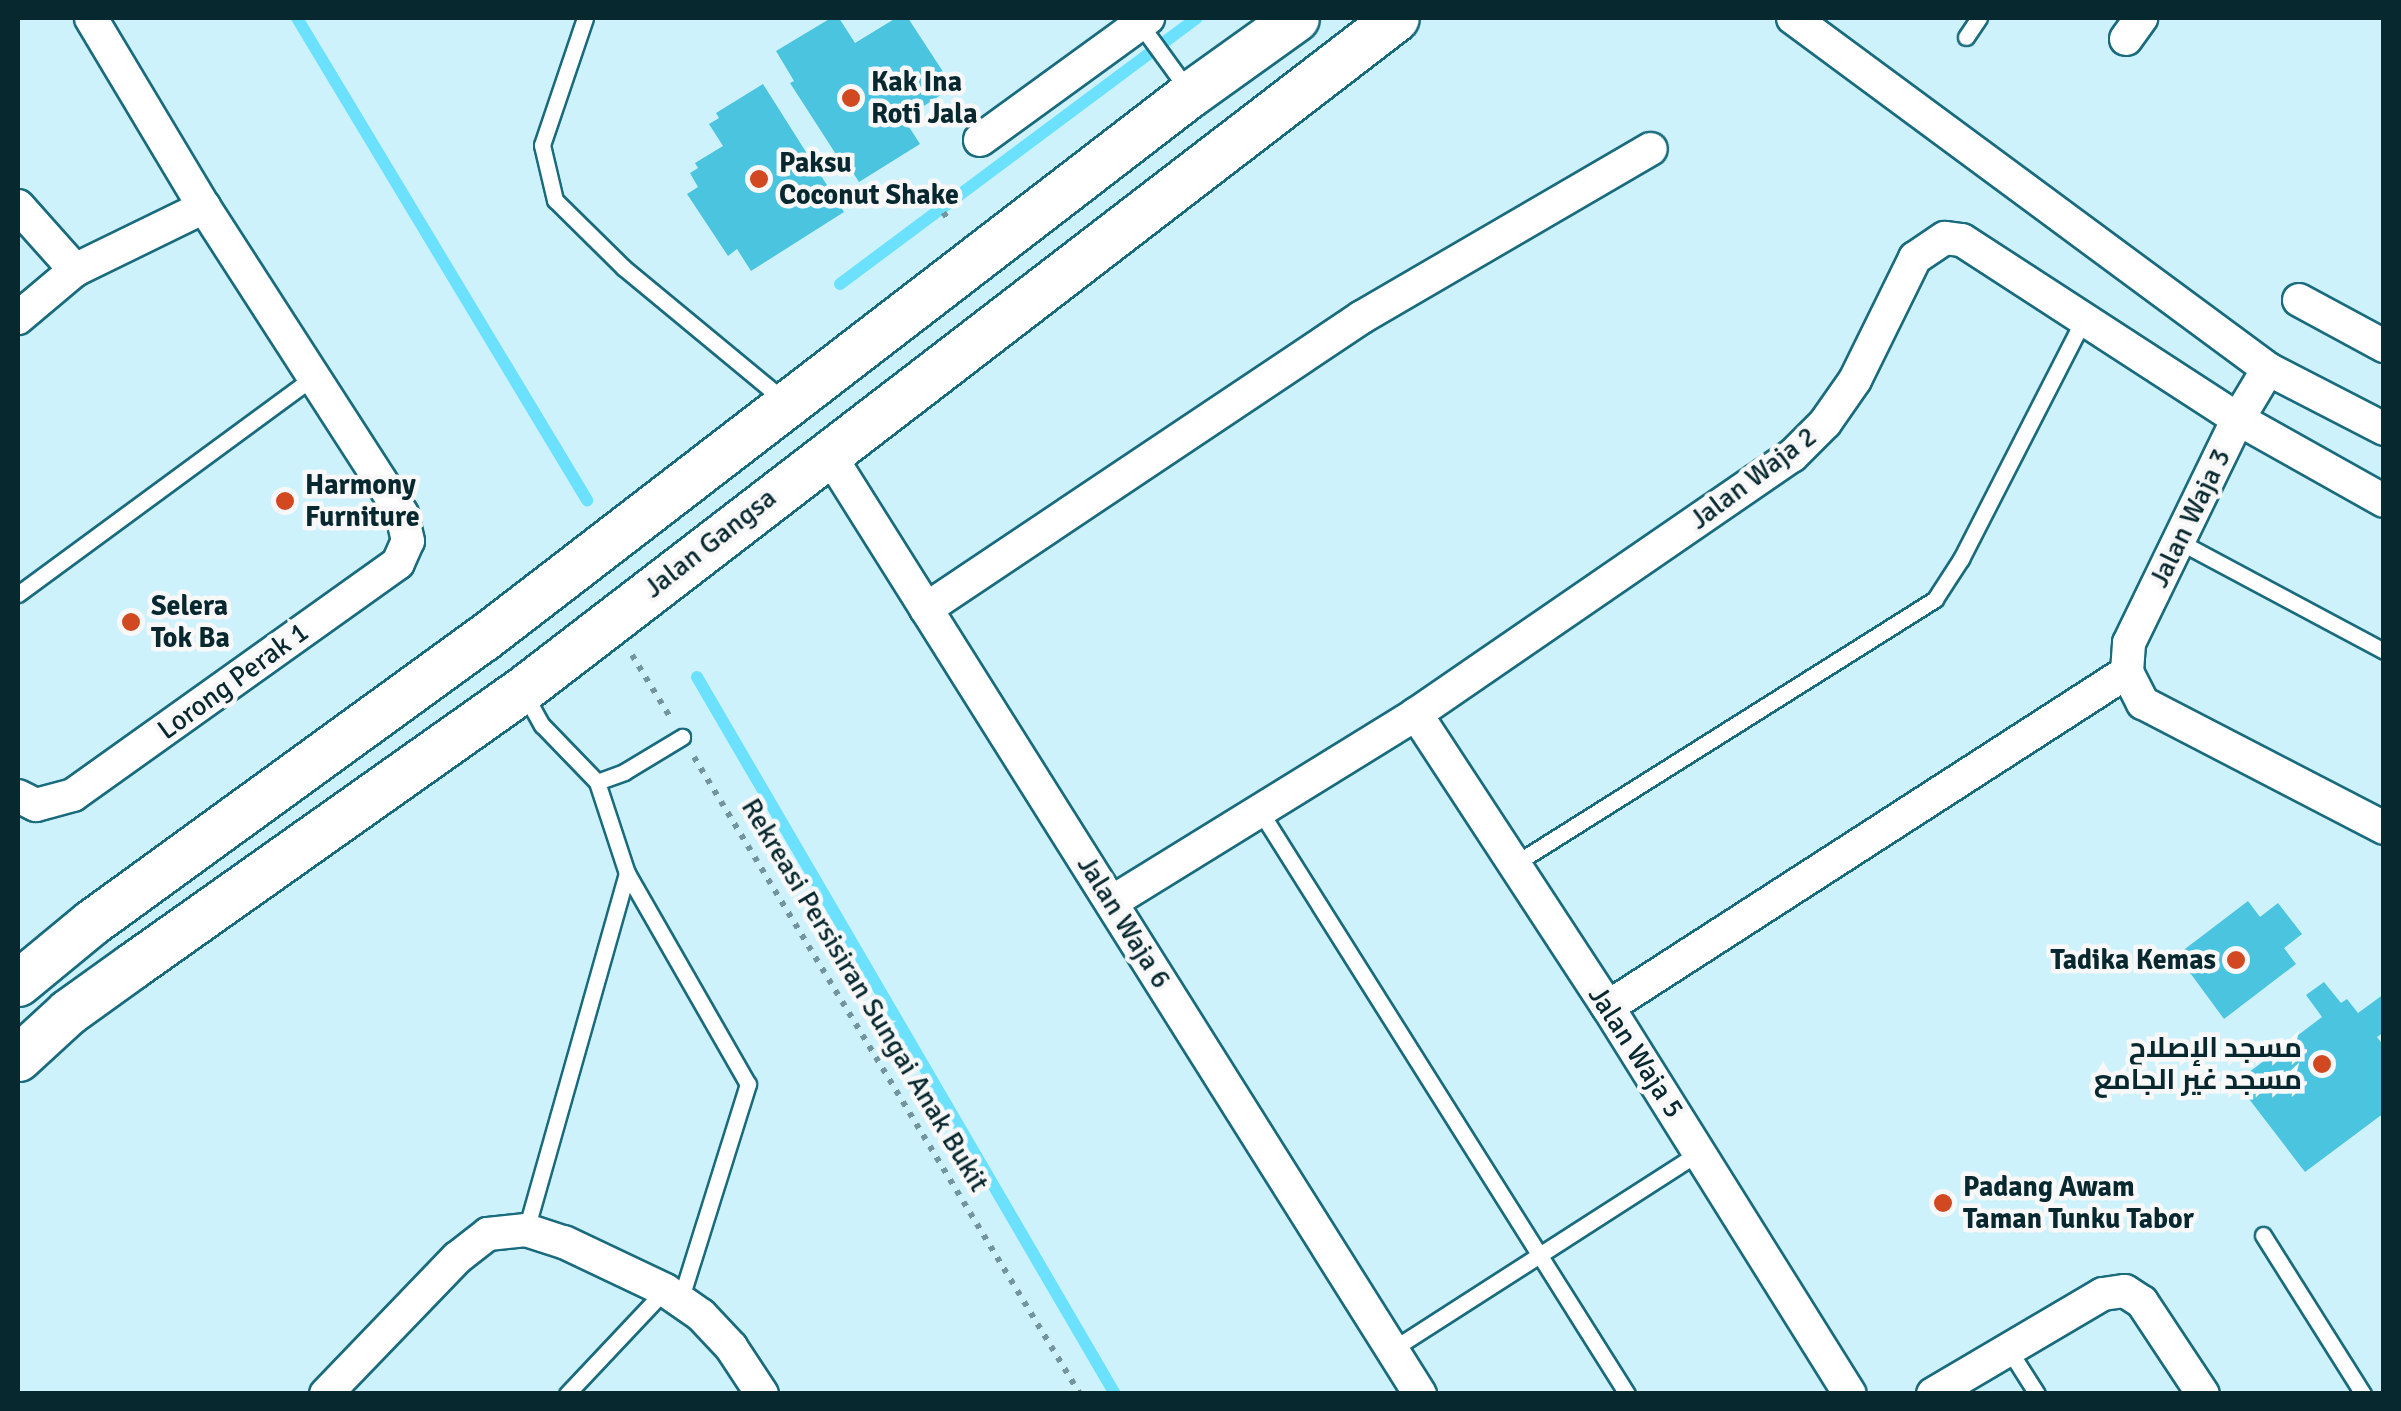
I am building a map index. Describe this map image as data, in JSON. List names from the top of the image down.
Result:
{
  "streets": {
    "main road": ["Jalan Gangsa"],
    "street": [
      "Jalan Waja 2",
      "Jalan Waja 3",
      "Lorong Perak 1",
      "Jalan Waja 6",
      "Jalan Waja 5"
    ],
    "path": ["Rekreasi Persisiran Sungai Anak Bukit"]
  },
  "crossings": [
    ["Jalan Waja 2", "Jalan Waja 3"],
    ["Jalan Waja 2", "Jalan Waja 6"],
    ["Jalan Waja 2", "Jalan Waja 5"],
    ["Jalan Gangsa", "Jalan Waja 6"],
    ["Jalan Gangsa", "Rekreasi Persisiran Sungai Anak Bukit"]
  ],
  "places": [
    "Kak Ina Roti Jala",
    "Paksu Coconut Shake",
    "Harmony Furniture",
    "Selera Tok Ba",
    "Tadika Kemas",
    "مسجد الإصلاح مسجد غير الجامع",
    "Padang Awam Taman Tunku Tabor"
  ]
}
